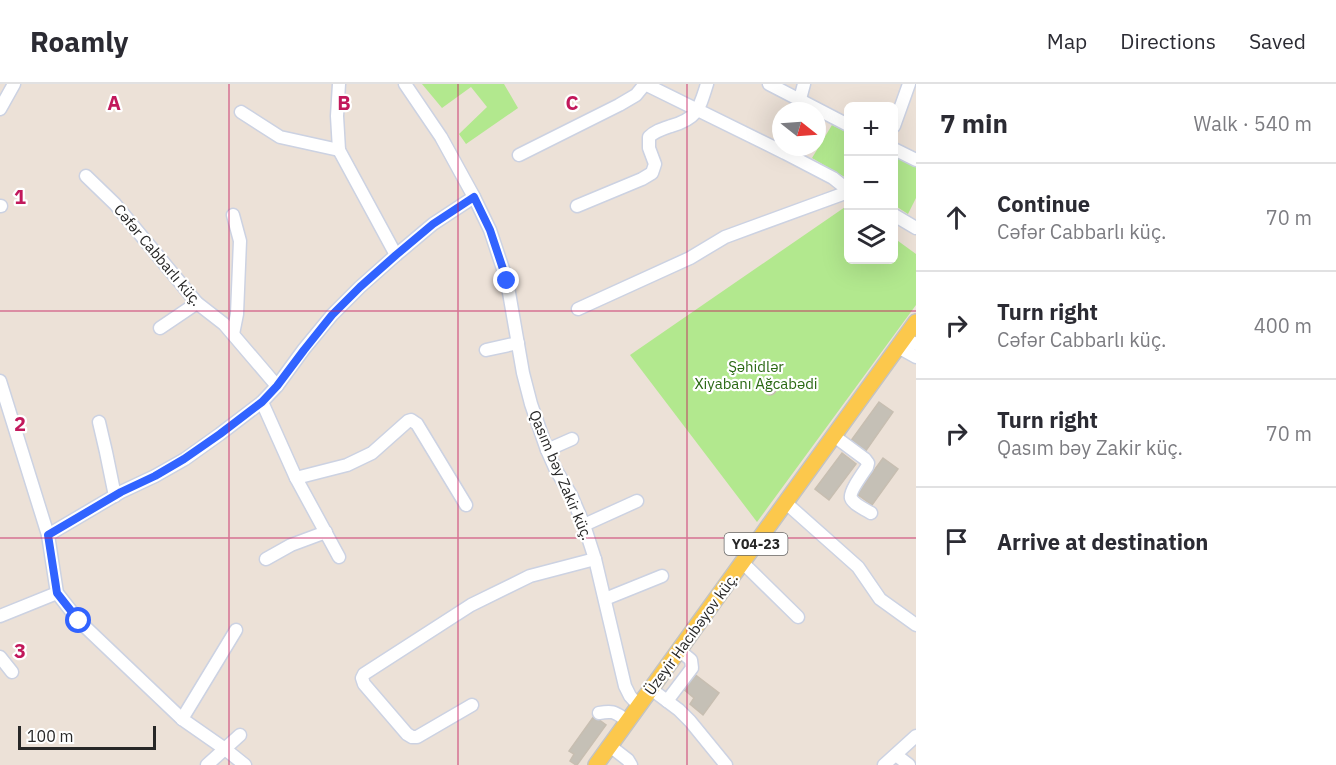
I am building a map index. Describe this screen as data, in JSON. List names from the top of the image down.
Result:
{
  "streets": {
    "main road": ["Y04-23", "Üzeyir Hacıbəyov küç."],
    "street": ["Cəfər Cabbarlı küç.", "Qasım bəy Zakir küç."]
  },
  "crossings": [
    ["Qasım bəy Zakir küç.", "Üzeyir Hacıbəyov küç."]
  ],
  "parks": ["Şəhidlər Xiyabanı Ağcabədi"],
  "scale_bar": "100 m",
  "north": "right",
  "page": {
    "header": "Roamly",
    "nav": ["Map", "Directions", "Saved"],
    "heading": ["7 min", "Walk · 540 m"],
    "map_buttons": ["+", "−"],
    "list": [
      ["Continue", "Cəfər Cabbarlı küç.", "70 m"],
      ["Turn right", "Cəfər Cabbarlı küç.", "400 m"],
      ["Turn right", "Qasım bəy Zakir küç.", "70 m"],
      "Arrive at destination"
    ],
    "scale": "100 m"
  },
  "grid": {
    "columns": ["A", "B", "C"],
    "rows": ["1", "2", "3"]
  }
}
